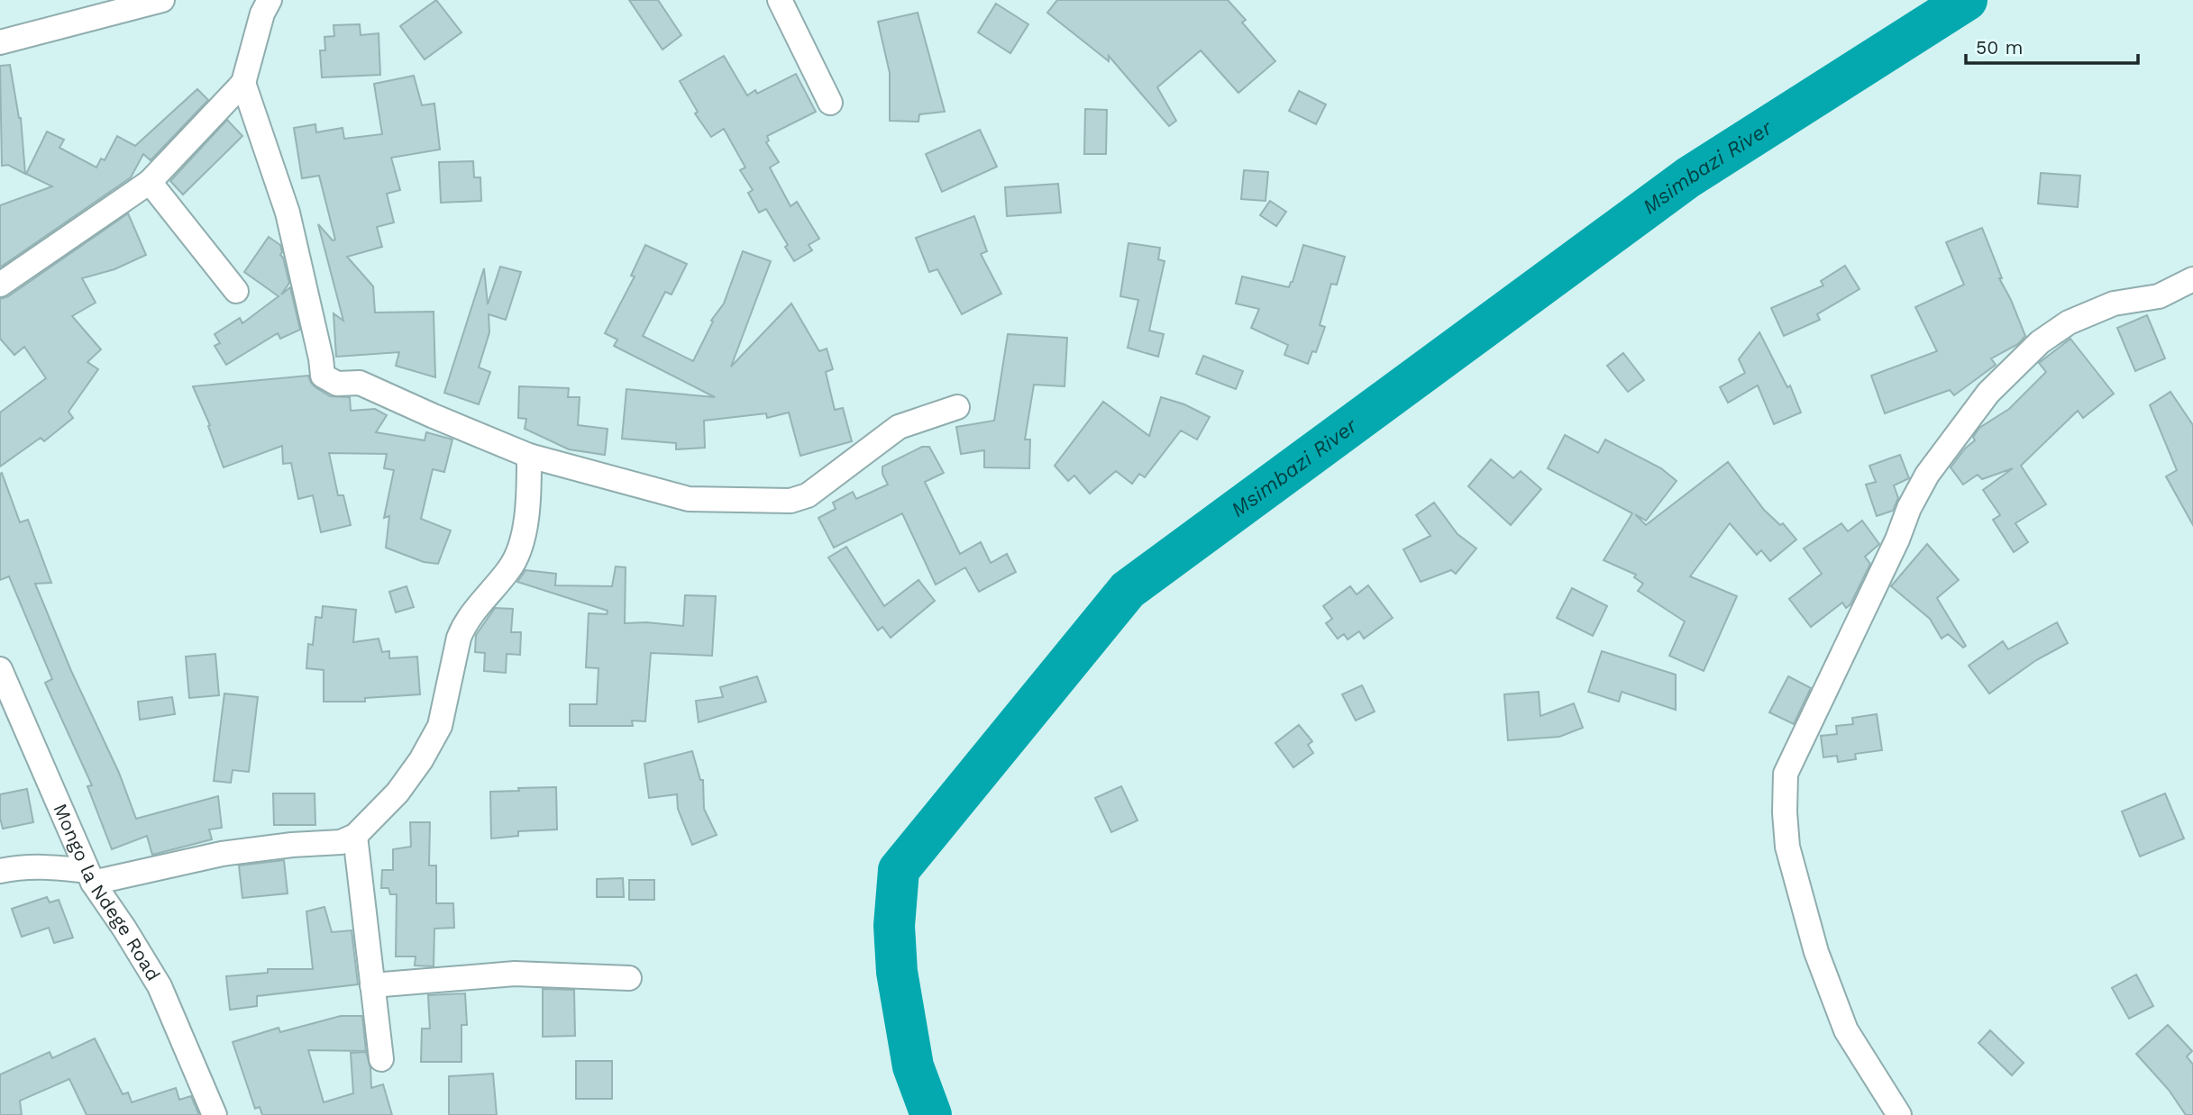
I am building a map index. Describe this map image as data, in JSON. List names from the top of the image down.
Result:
{
  "streets": {
    "street": ["Mongo la Ndege Road"]
  },
  "water": ["Msimbazi River"],
  "scale_bar": "50 m"
}
